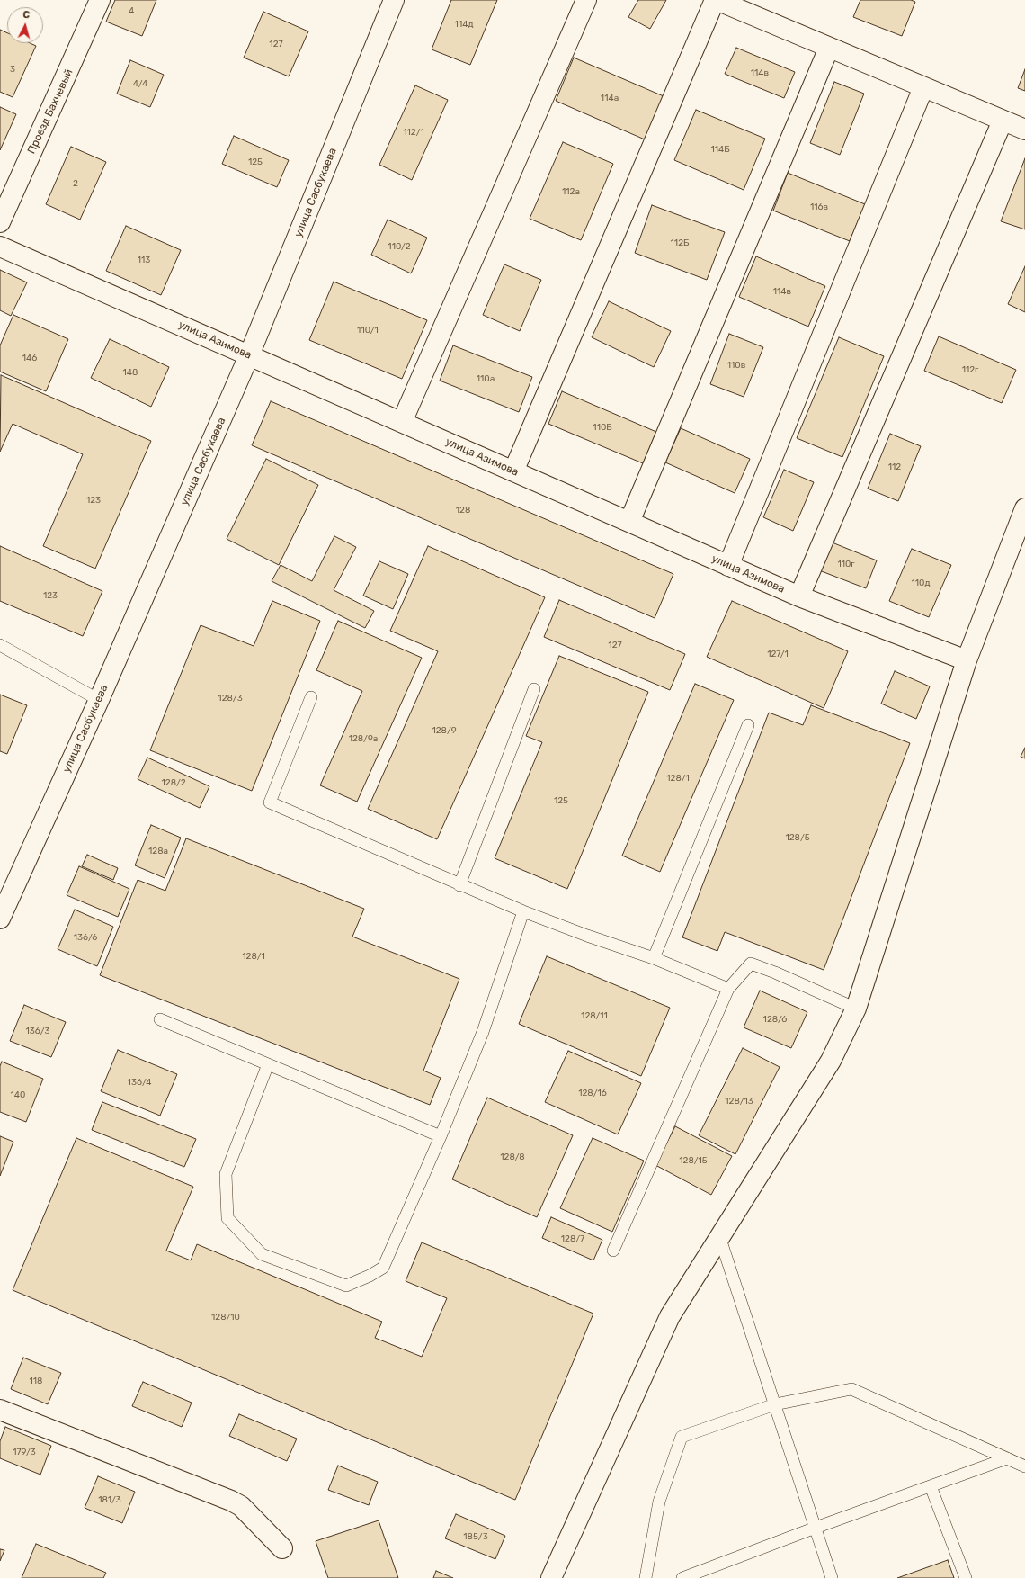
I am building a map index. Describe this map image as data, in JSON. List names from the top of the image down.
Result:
{
  "streets": {
    "street": ["Проезд Бахчевый", "улица Сасбукаева", "улица Азимова"]
  },
  "crossings": [
    ["улица Сасбукаева", "улица Азимова"]
  ],
  "house_numbers": [
    "4",
    "114д",
    "127",
    "3",
    "114в",
    "4/4",
    "114а",
    "112/1",
    "114Б",
    "125",
    "2",
    "112а",
    "116в",
    "112Б",
    "110/2",
    "113",
    "114в",
    "110/1",
    "146",
    "110в",
    "112г",
    "148",
    "110а",
    "110Б",
    "112",
    "123",
    "128",
    "110г",
    "110д",
    "123",
    "127",
    "127/1",
    "128/3",
    "128/9",
    "128/9а",
    "128/1",
    "128/2",
    "125",
    "128/5",
    "128а",
    "136/6",
    "128/1",
    "128/11",
    "128/6",
    "136/3",
    "136/4",
    "128/16",
    "140",
    "128/13",
    "128/8",
    "128/15",
    "128/7",
    "128/10",
    "118",
    "179/3",
    "181/3",
    "185/3"
  ],
  "north": "top"
}
